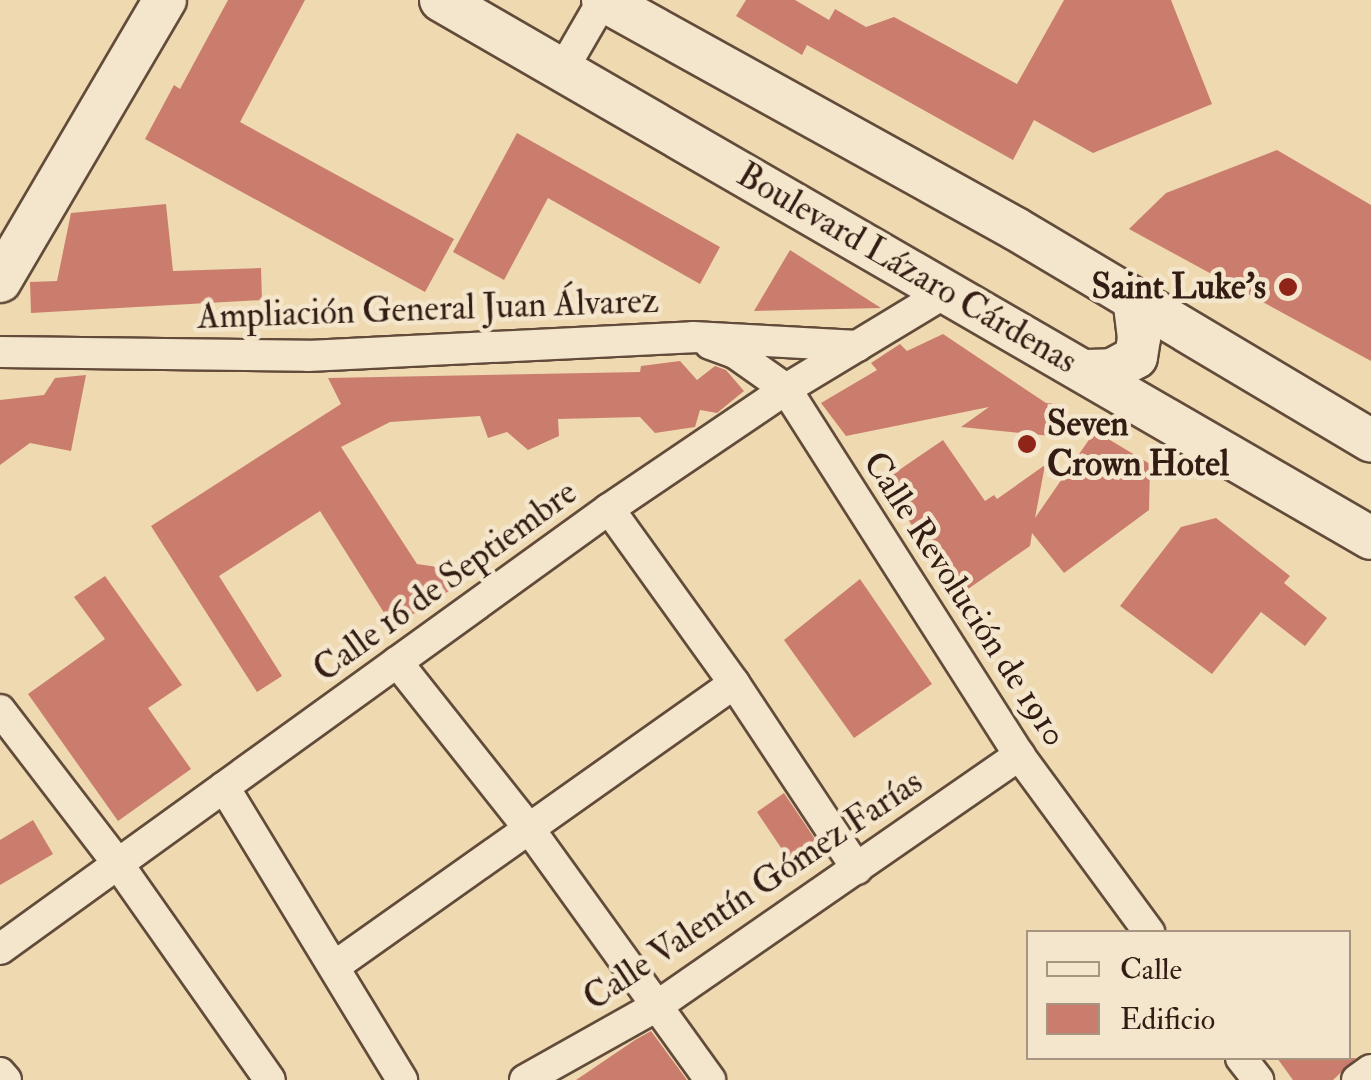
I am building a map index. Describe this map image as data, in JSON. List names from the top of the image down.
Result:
{
  "streets": {
    "main road": ["Boulevard Lázaro Cárdenas"],
    "street": [
      "Ampliación General Juan Álvarez",
      "Calle 16 de Septiembre",
      "Calle Revolución de 1910",
      "Calle Valentín Gómez Farías"
    ]
  },
  "crossings": [
    ["Boulevard Lázaro Cárdenas", "Calle 16 de Septiembre"],
    ["Ampliación General Juan Álvarez", "Calle 16 de Septiembre"],
    ["Ampliación General Juan Álvarez", "Calle Revolución de 1910"],
    ["Calle 16 de Septiembre", "Calle Revolución de 1910"],
    ["Calle Revolución de 1910", "Calle Valentín Gómez Farías"]
  ],
  "places": ["Saint Luke's", "Seven Crown Hotel"],
  "legend": ["Calle", "Edificio"]
}
